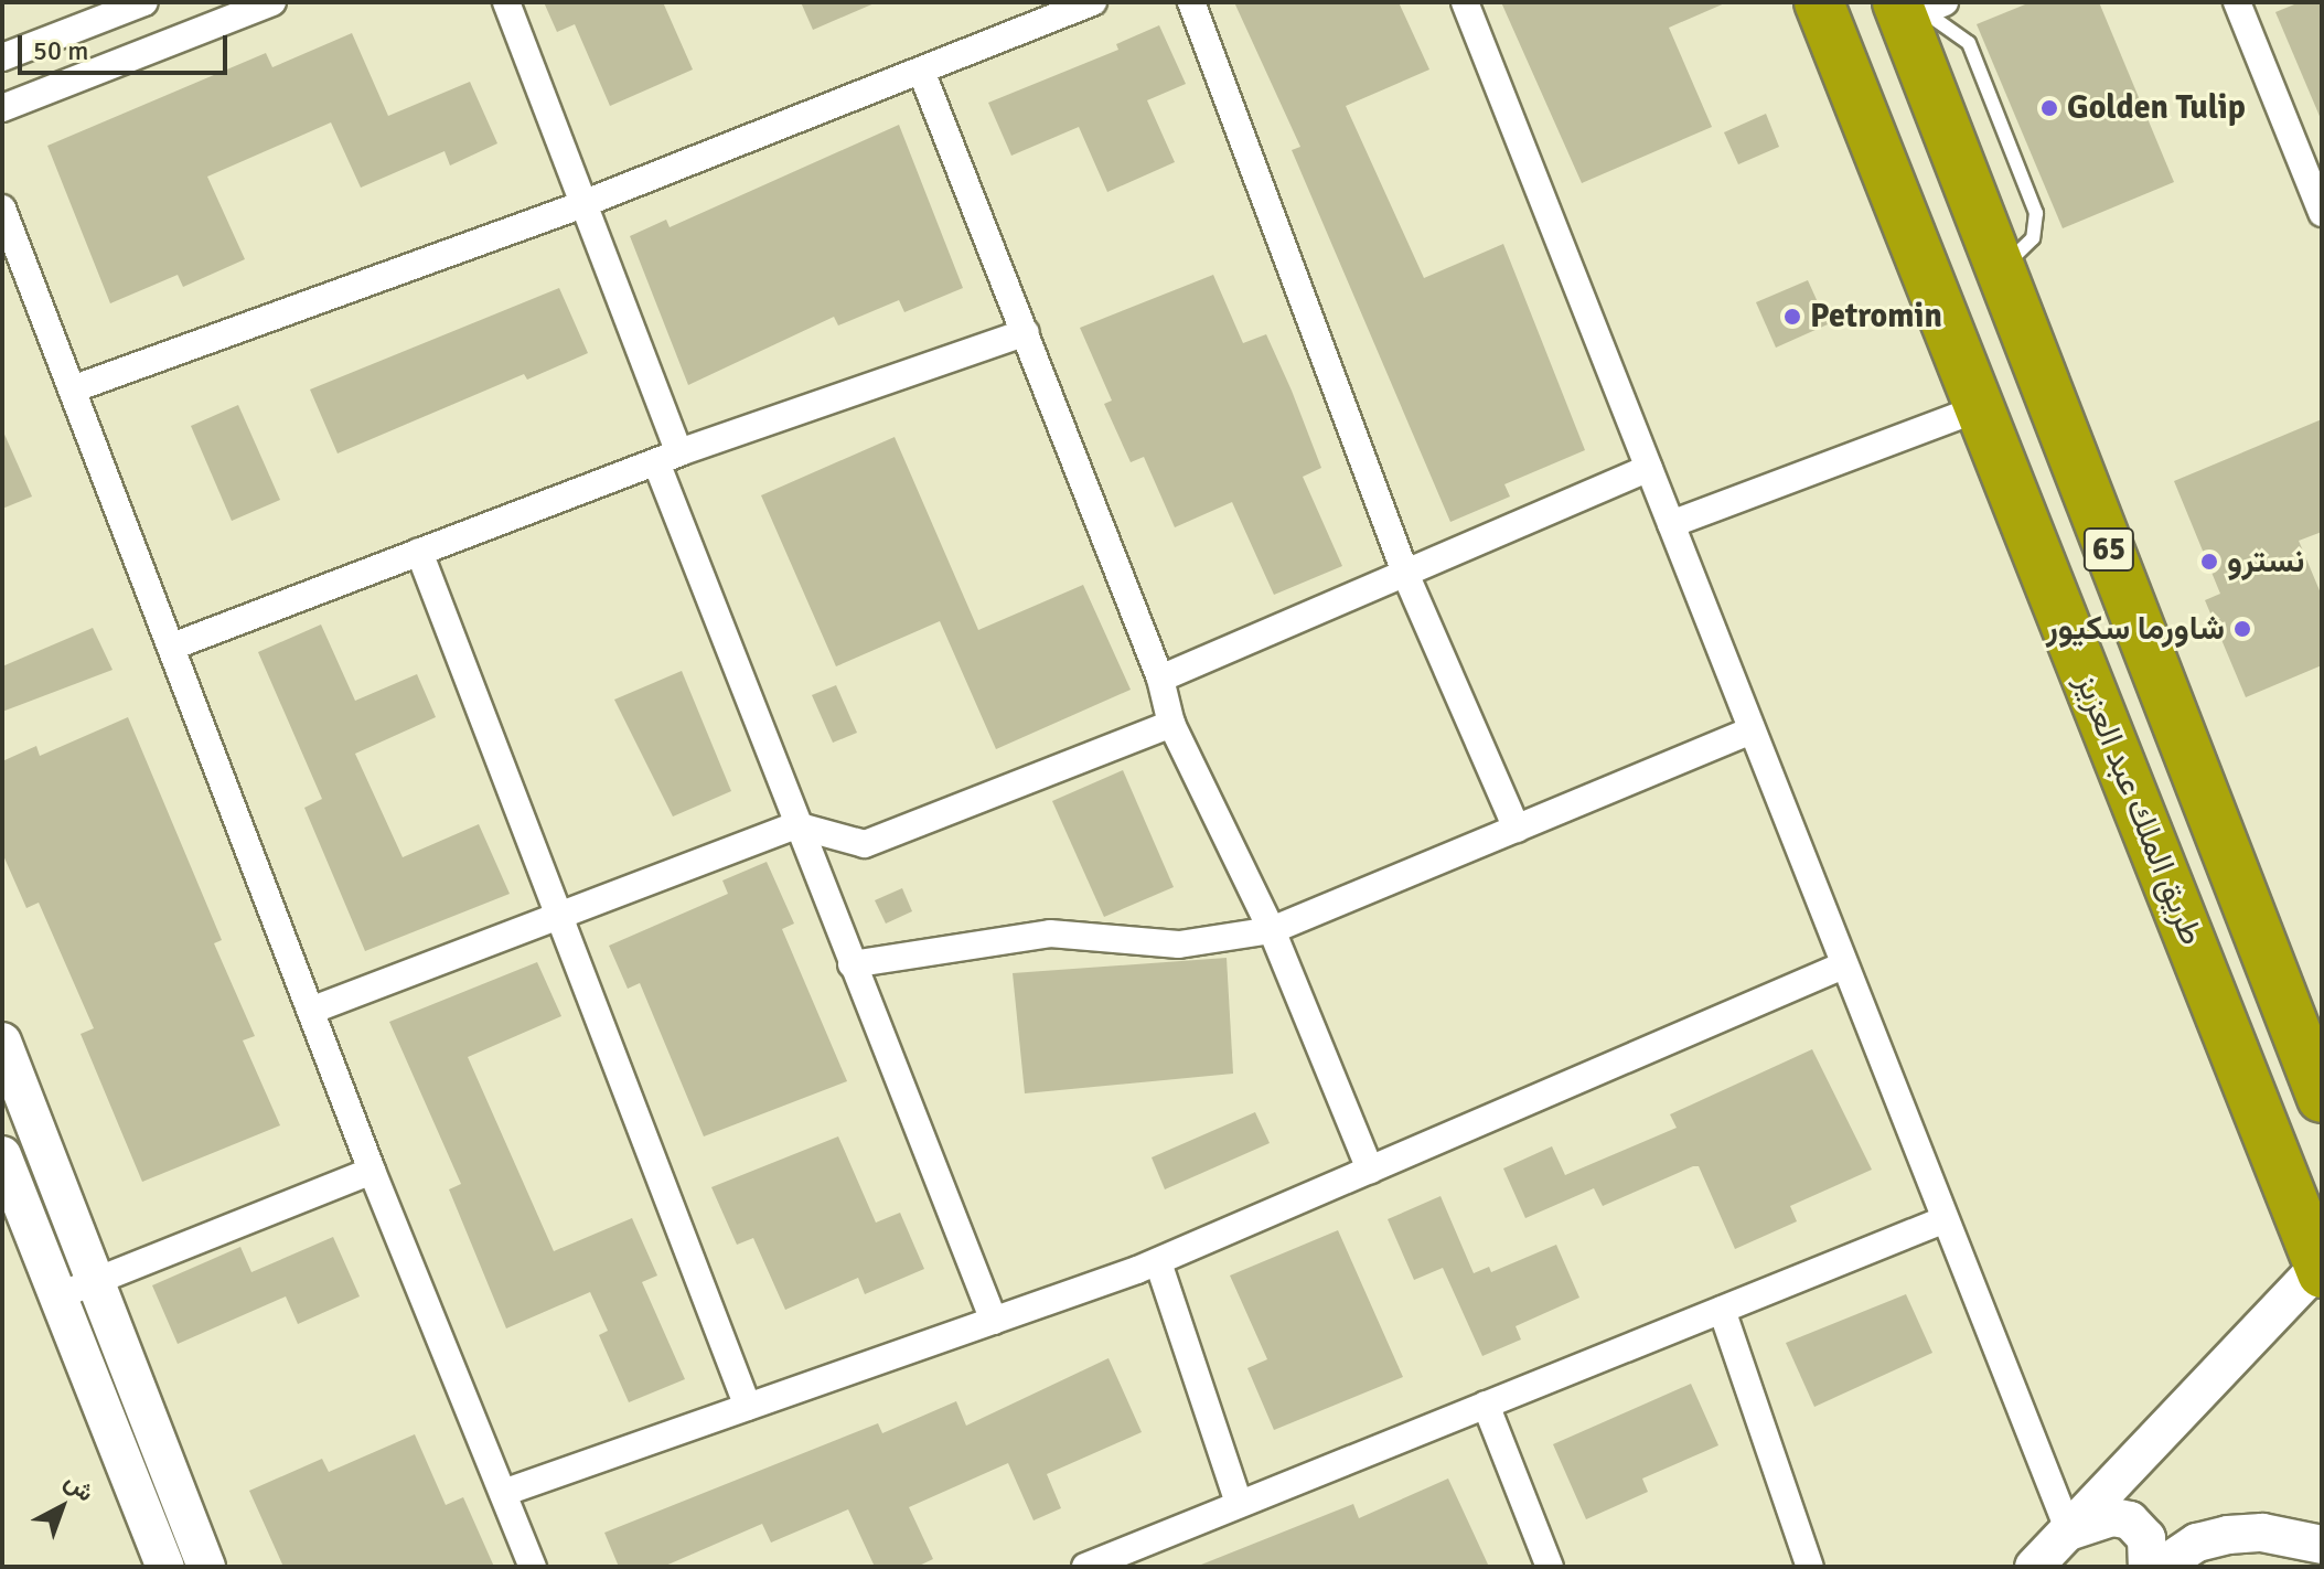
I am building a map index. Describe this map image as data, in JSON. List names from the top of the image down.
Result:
{
  "streets": {
    "highway": ["65", "طريق الملك عبد العزيز"]
  },
  "places": [
    "Golden Tulip",
    "Petromin",
    "نسترو",
    "شاورما سكيور"
  ],
  "scale_bar": "50 m",
  "north": "top right"
}
